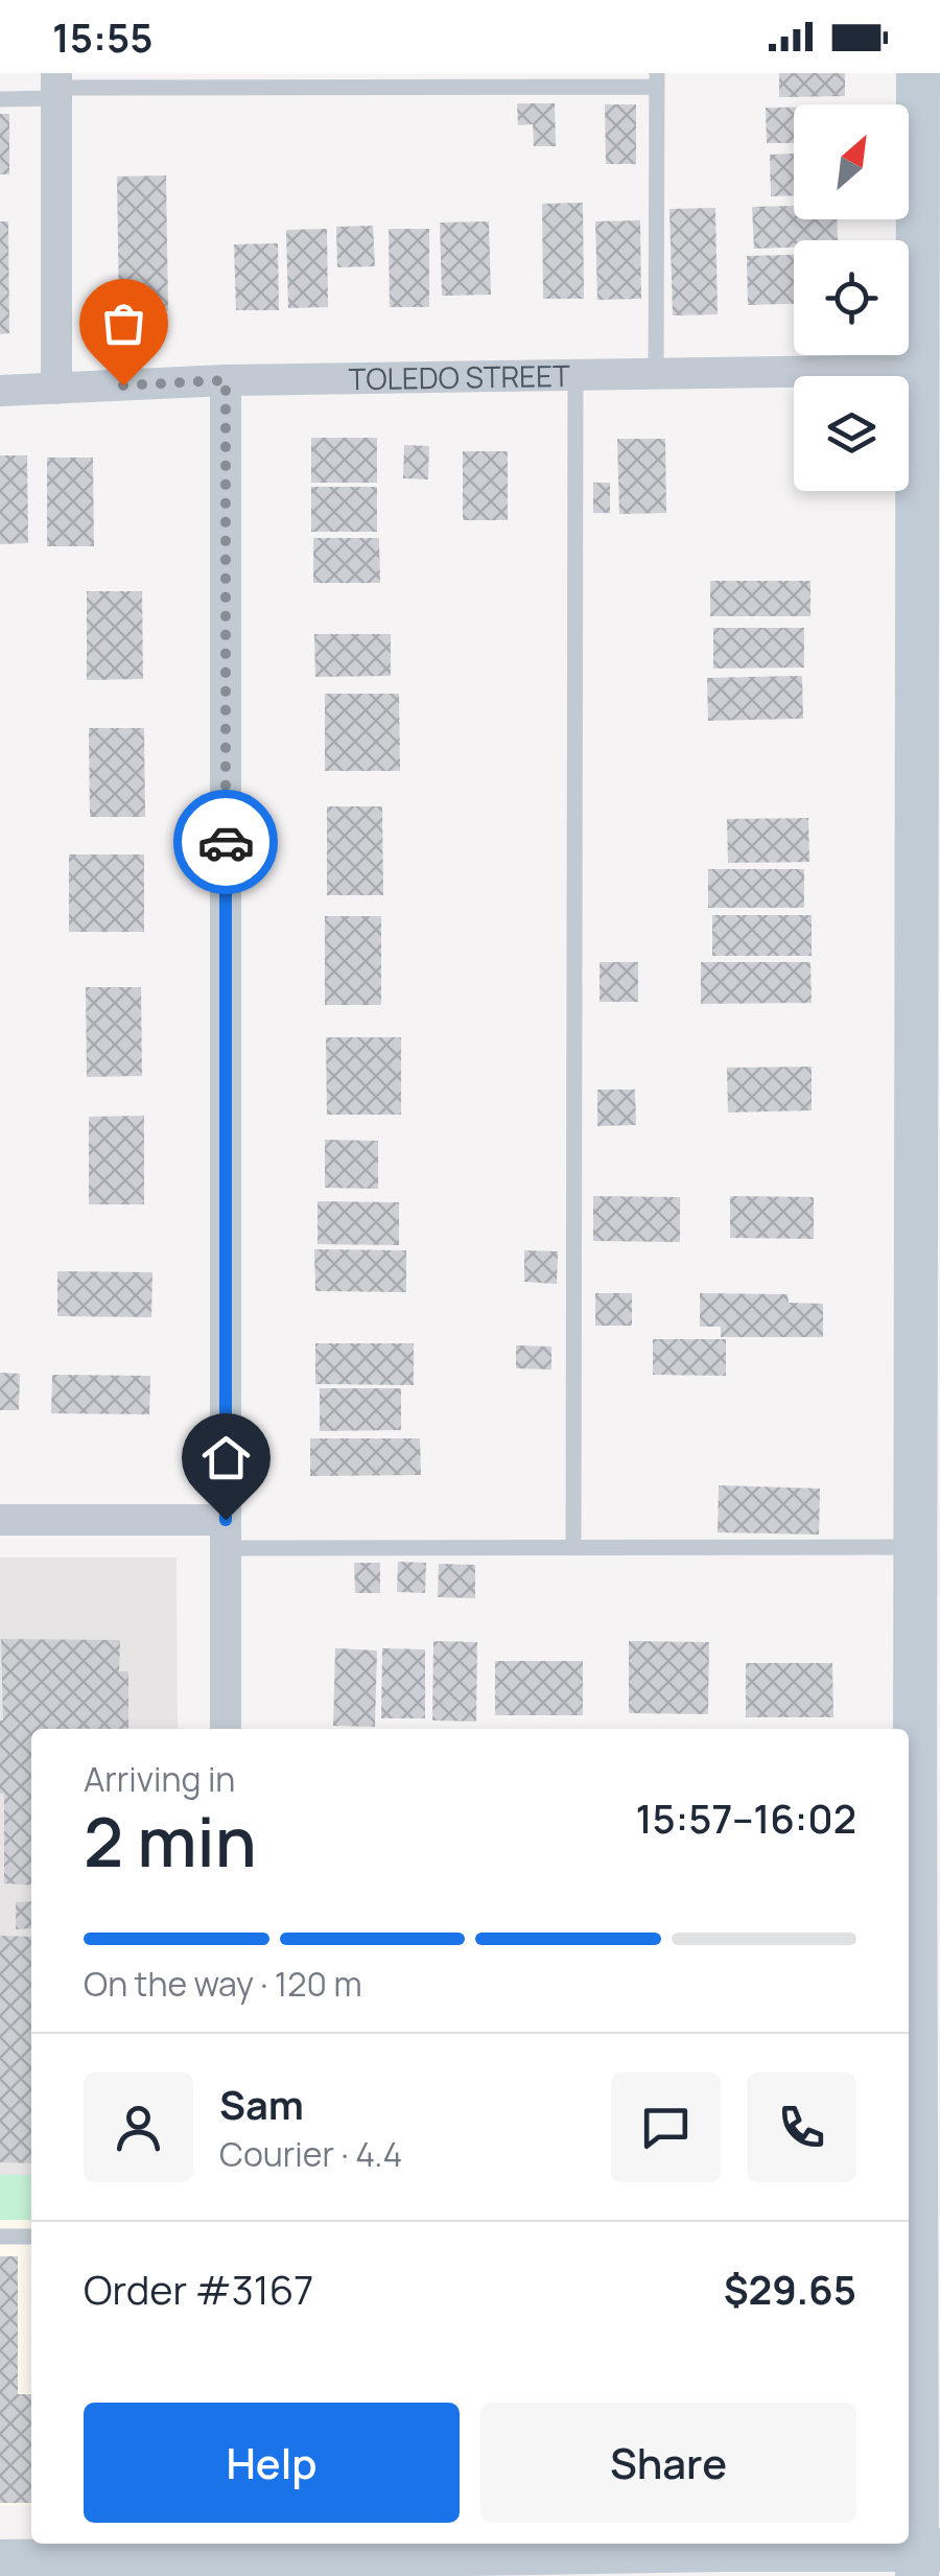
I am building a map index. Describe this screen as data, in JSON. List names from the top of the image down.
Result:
{
  "streets": {
    "street": ["TOLEDO STREET"]
  },
  "north": "top right",
  "page": {
    "status": "15:55",
    "heading": ["2 min", "Arriving in", "15:57–16:02"],
    "panel": [
      "Sam",
      "Courier · 4.4",
      "Order #3167",
      "$29.65"
    ],
    "bar": "On the way · 120 m",
    "buttons": ["Help", "Share"]
  }
}
